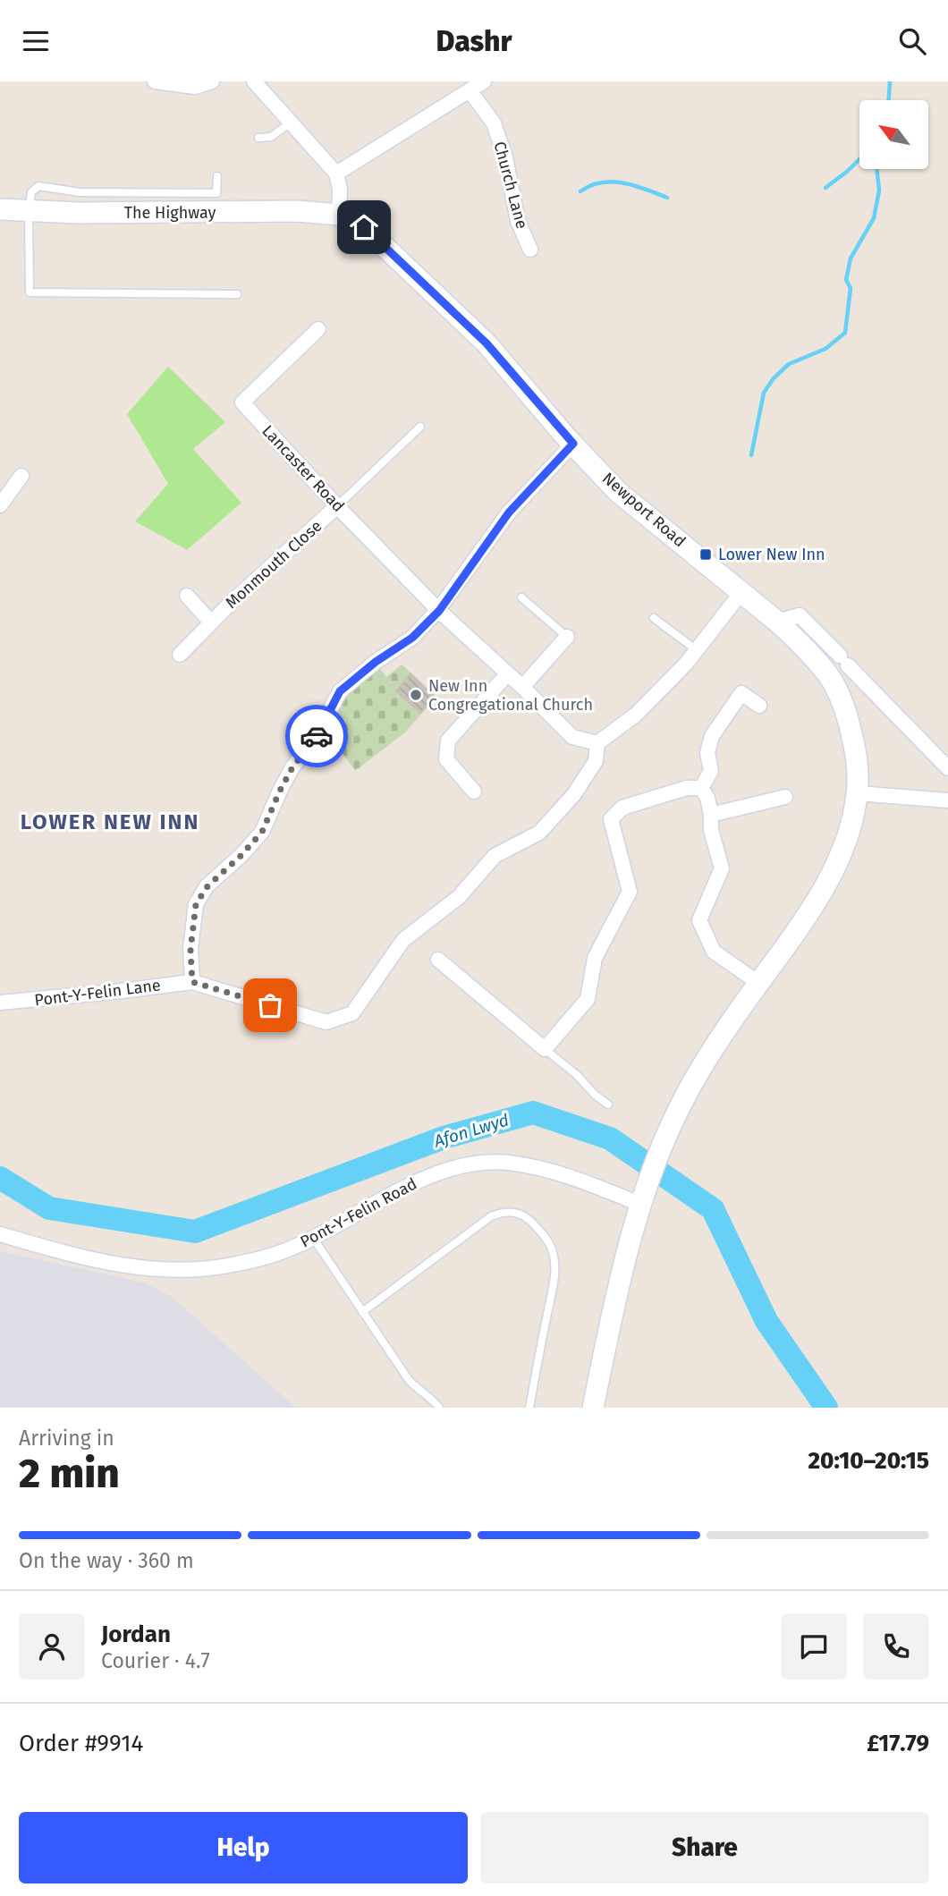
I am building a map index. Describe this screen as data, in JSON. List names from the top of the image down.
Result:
{
  "streets": {
    "street": [
      "Church Lane",
      "The Highway",
      "Lancaster Road",
      "Newport Road",
      "Monmouth Close",
      "Pont-Y-Felin Lane",
      "Pont-Y-Felin Road"
    ]
  },
  "crossings": [
    ["The Highway", "Newport Road"],
    ["Lancaster Road", "Monmouth Close"],
    ["Lancaster Road", "Pont-Y-Felin Lane"],
    ["Newport Road", "Pont-Y-Felin Road"]
  ],
  "districts": ["LOWER NEW INN"],
  "water": ["Afon Lwyd"],
  "places": {
    "transit": ["Lower New Inn"],
    "other": ["New Inn Congregational Church"]
  },
  "north": "top left",
  "page": {
    "header": "Dashr",
    "heading": ["2 min", "Arriving in", "20:10–20:15"],
    "panel": [
      "Jordan",
      "Courier · 4.7",
      "Order #9914",
      "£17.79"
    ],
    "bar": "On the way · 360 m",
    "buttons": ["Help", "Share"]
  }
}
